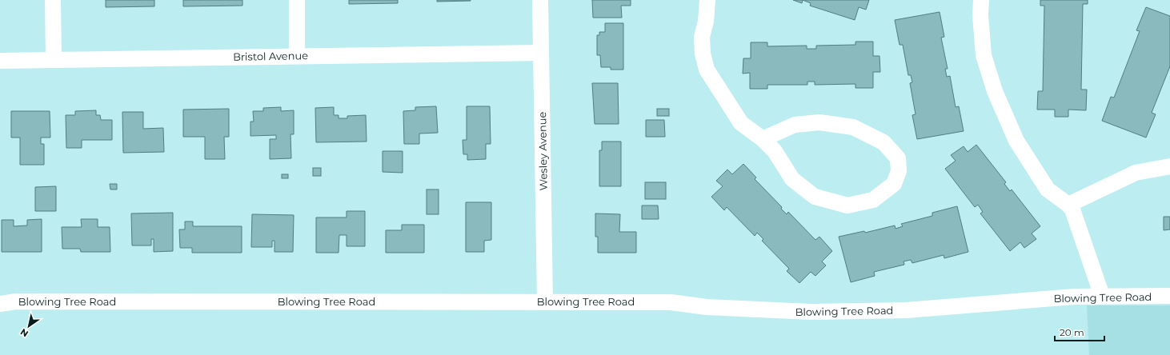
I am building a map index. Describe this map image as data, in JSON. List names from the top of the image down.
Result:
{
  "streets": {
    "street": ["Bristol Avenue", "Wesley Avenue", "Blowing Tree Road"]
  },
  "crossings": [
    ["Bristol Avenue", "Wesley Avenue"],
    ["Wesley Avenue", "Blowing Tree Road"]
  ],
  "scale_bar": "20 m",
  "north": "bottom left"
}
